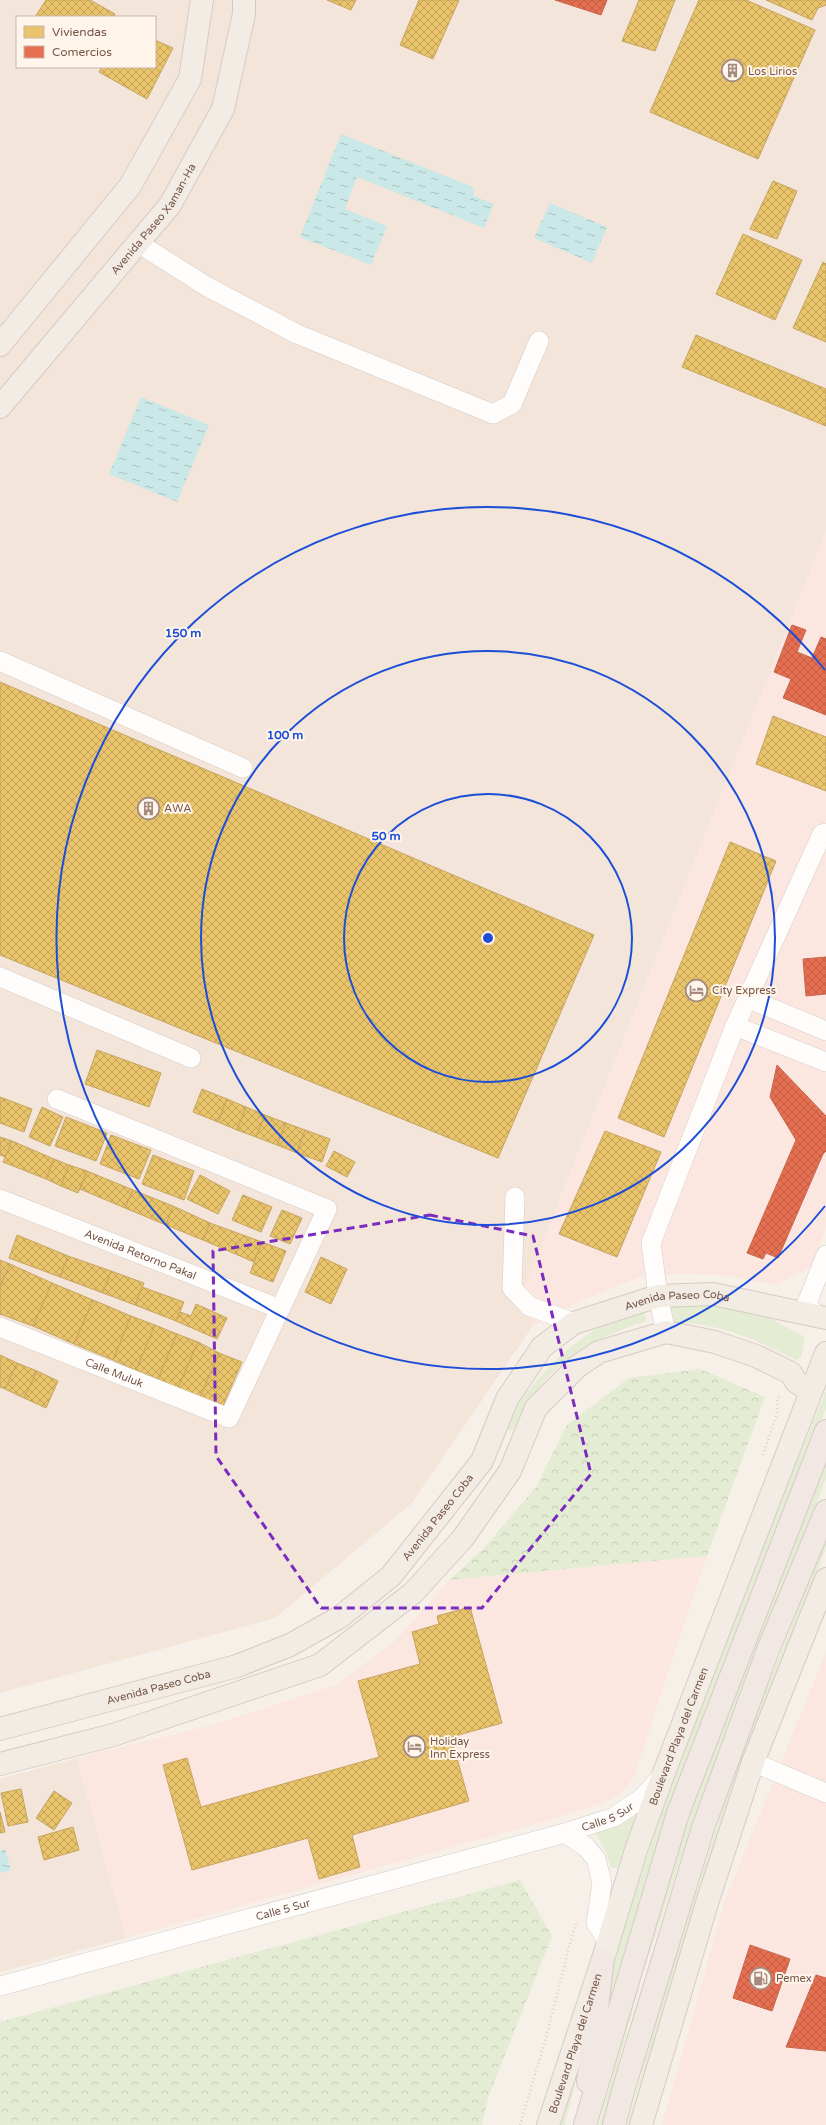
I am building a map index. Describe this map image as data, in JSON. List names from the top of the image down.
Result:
{
  "streets": {
    "main road": ["Avenida Paseo Xaman-Ha", "Avenida Paseo Coba", "Boulevard Playa del Carmen"],
    "street": ["Avenida Retorno Pakal", "Calle Muluk", "Calle 5 Sur"]
  },
  "crossings": [
    ["Avenida Retorno Pakal", "Calle Muluk"],
    ["Boulevard Playa del Carmen", "Calle 5 Sur"]
  ],
  "places": {
    "building": ["Los Lirios", "AWA"],
    "hotel": ["City Express", "Holiday Inn Express"],
    "fuel station": ["Pemex"]
  },
  "legend": ["Viviendas", "Comercios"],
  "rings": ["150 m", "100 m", "50 m"]
}
